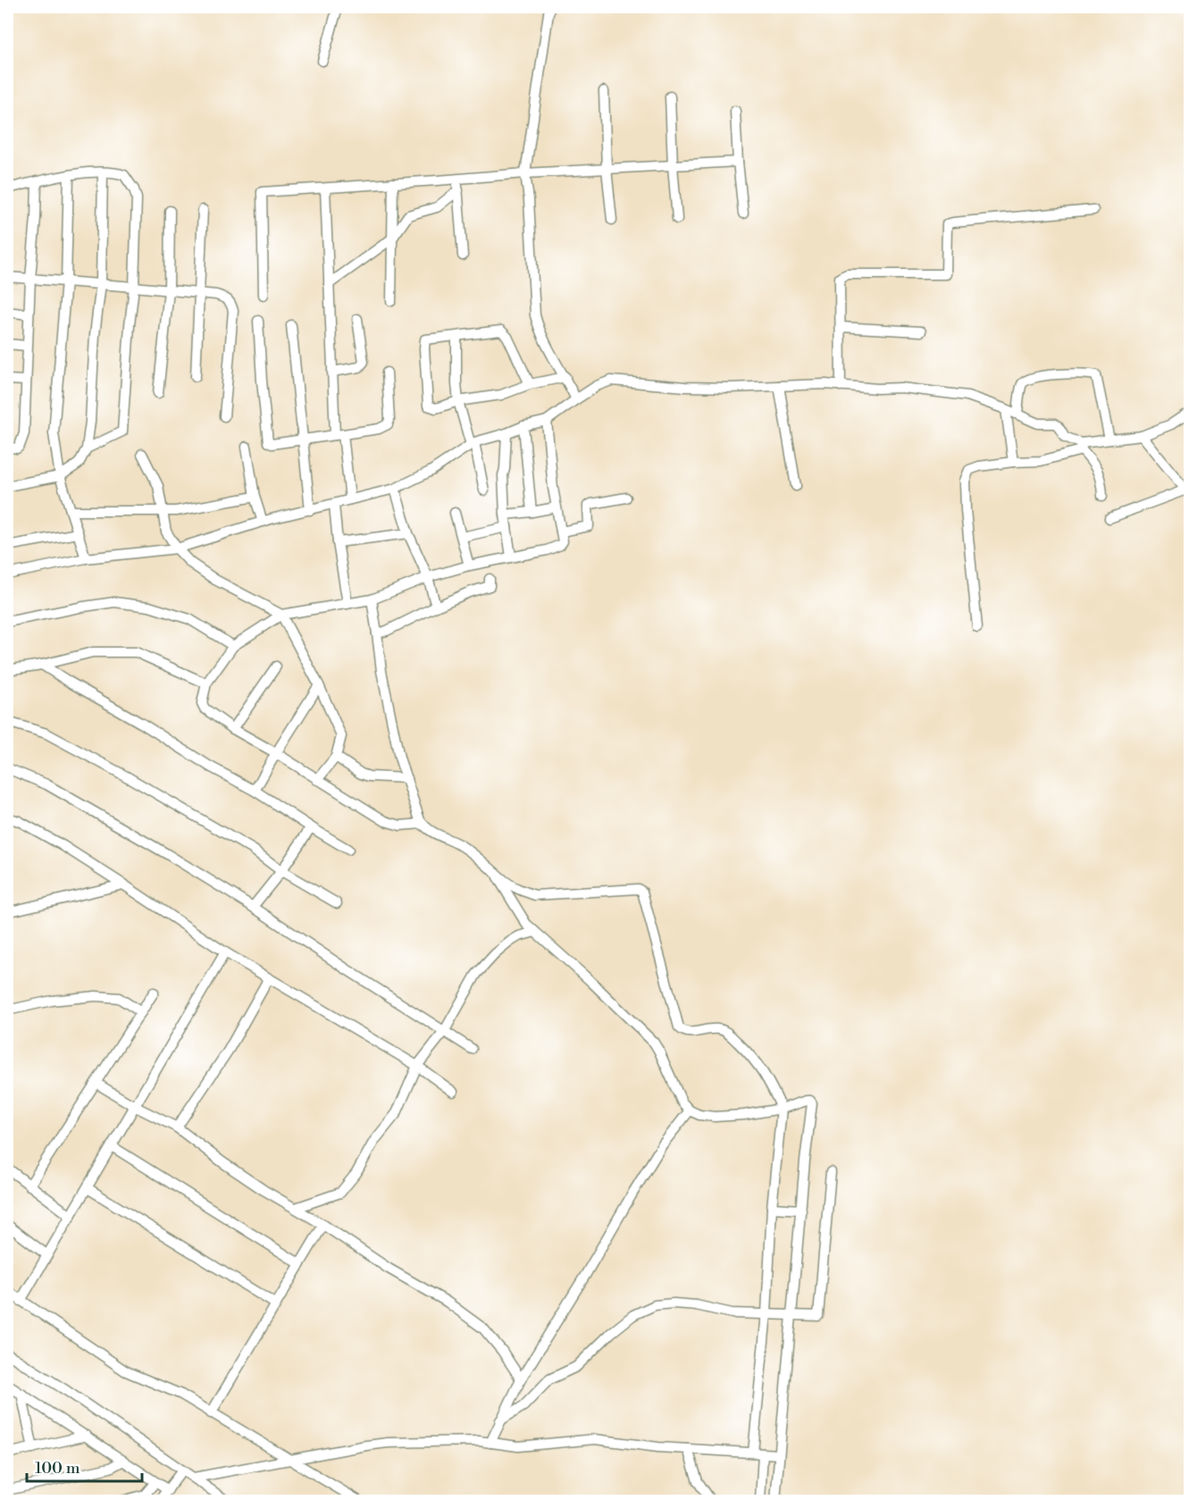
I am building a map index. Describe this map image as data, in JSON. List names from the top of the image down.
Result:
{
  "scale_bar": "100 m"
}
